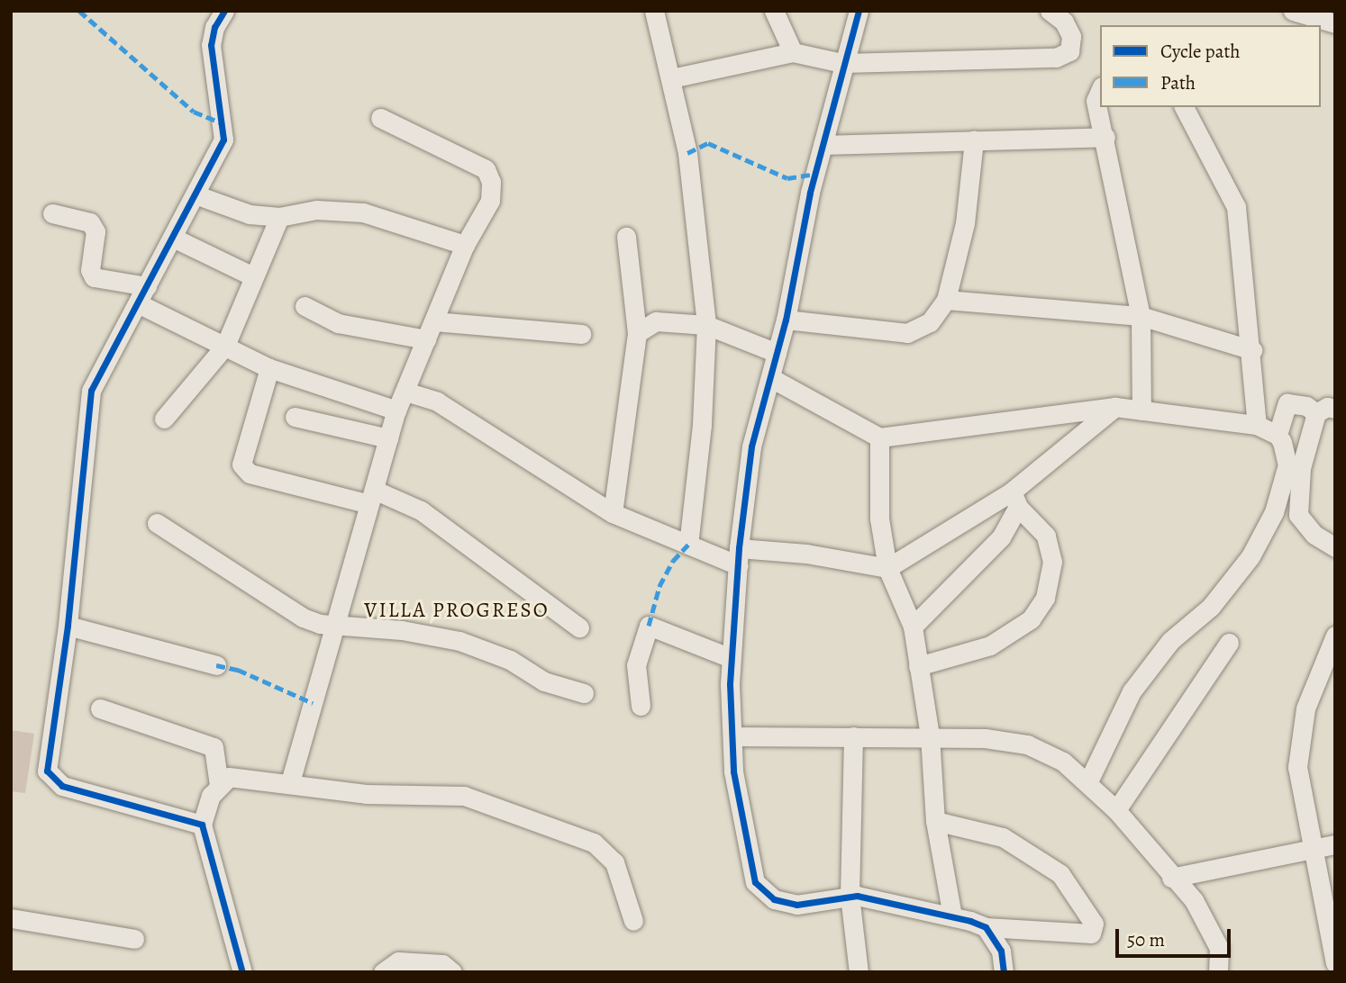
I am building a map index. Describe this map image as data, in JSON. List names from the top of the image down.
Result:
{
  "districts": ["VILLA PROGRESO"],
  "legend": ["Cycle path", "Path"],
  "scale_bar": "50 m"
}
